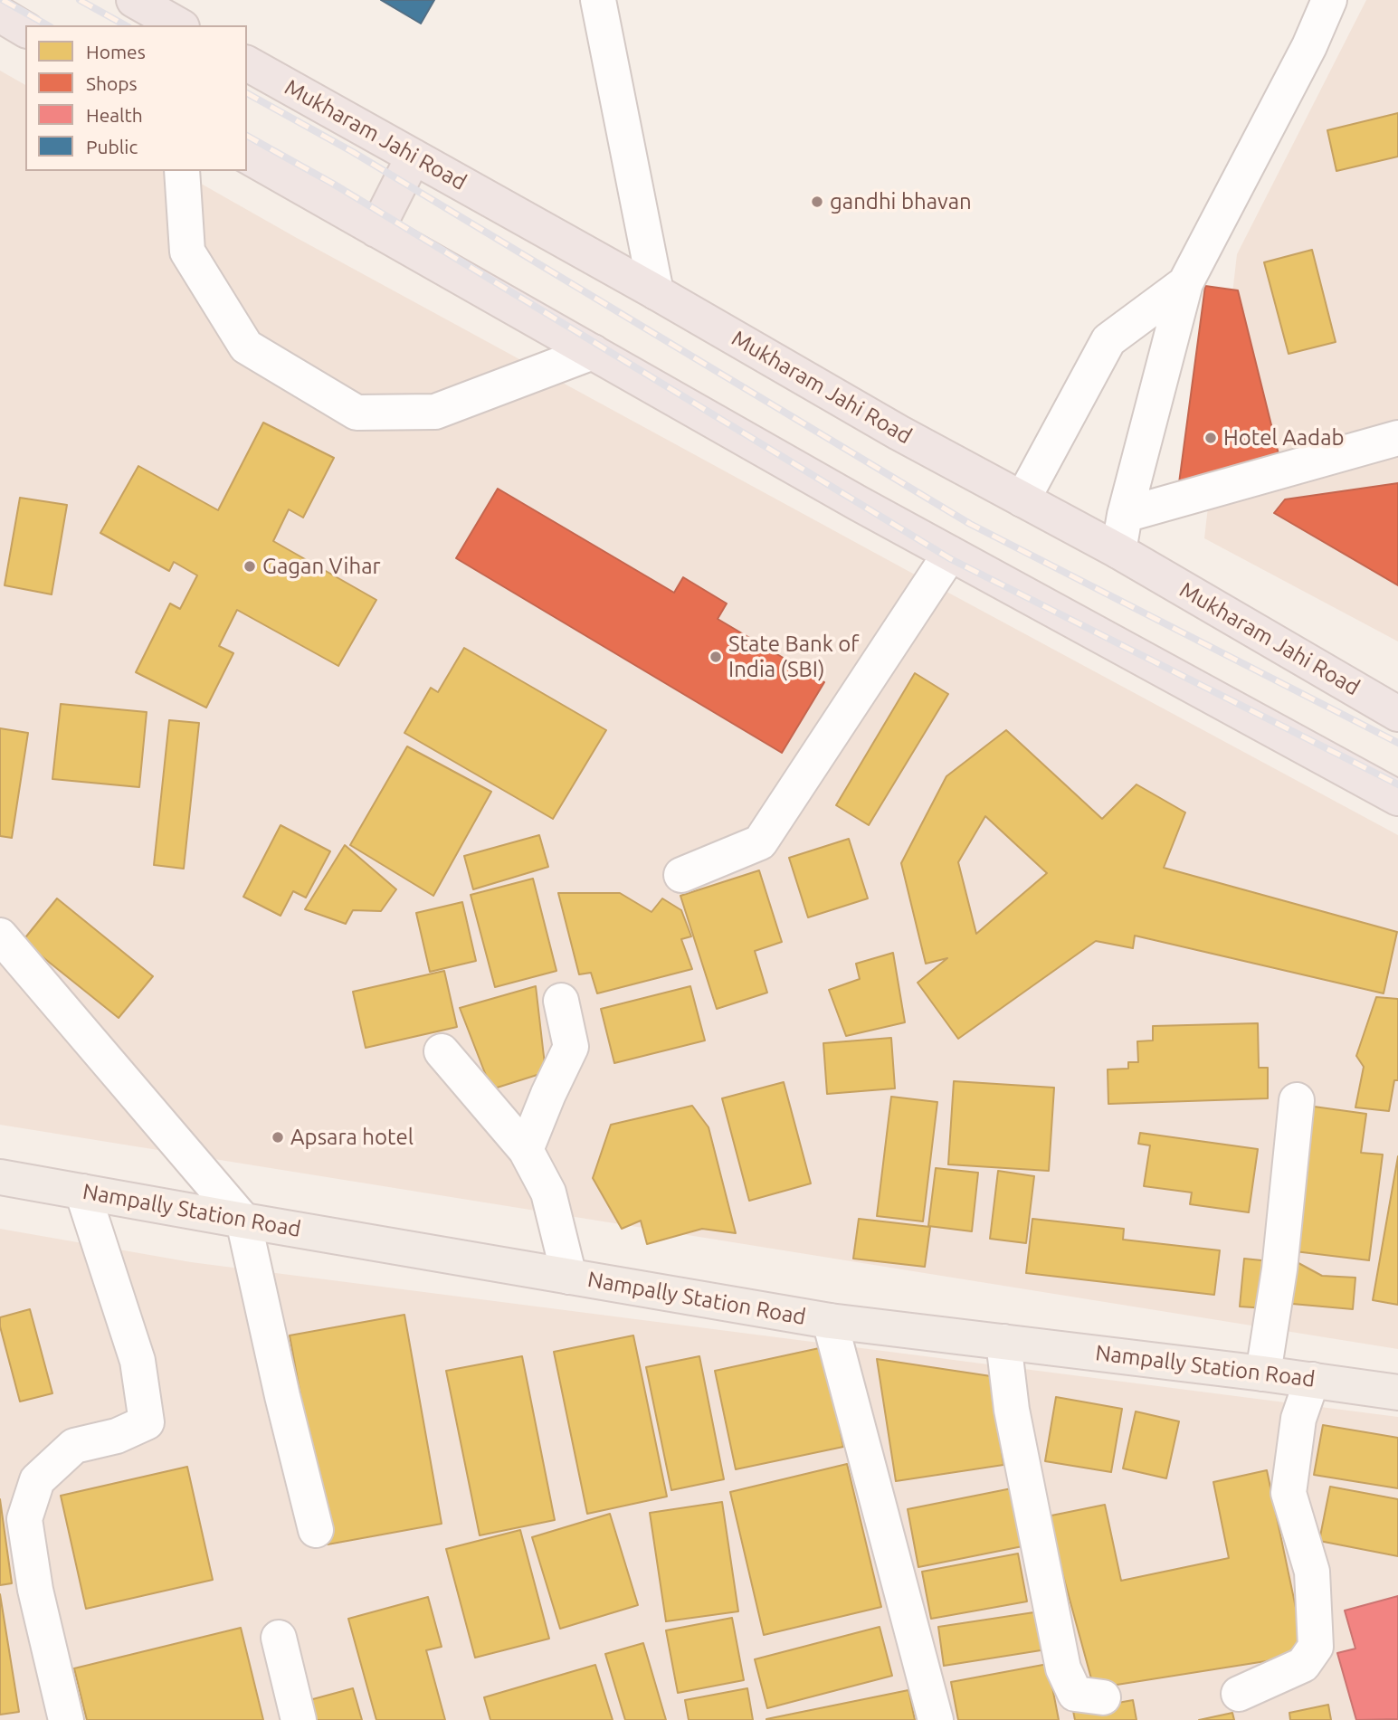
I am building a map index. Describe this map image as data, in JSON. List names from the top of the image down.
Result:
{
  "streets": {
    "highway": ["Mukharam Jahi Road"],
    "main road": ["Nampally Station Road"]
  },
  "places": [
    "gandhi bhavan",
    "Hotel Aadab",
    "Gagan Vihar",
    "State Bank of India (SBI)",
    "Apsara hotel"
  ],
  "legend": [
    "Homes",
    "Shops",
    "Health",
    "Public"
  ]
}
